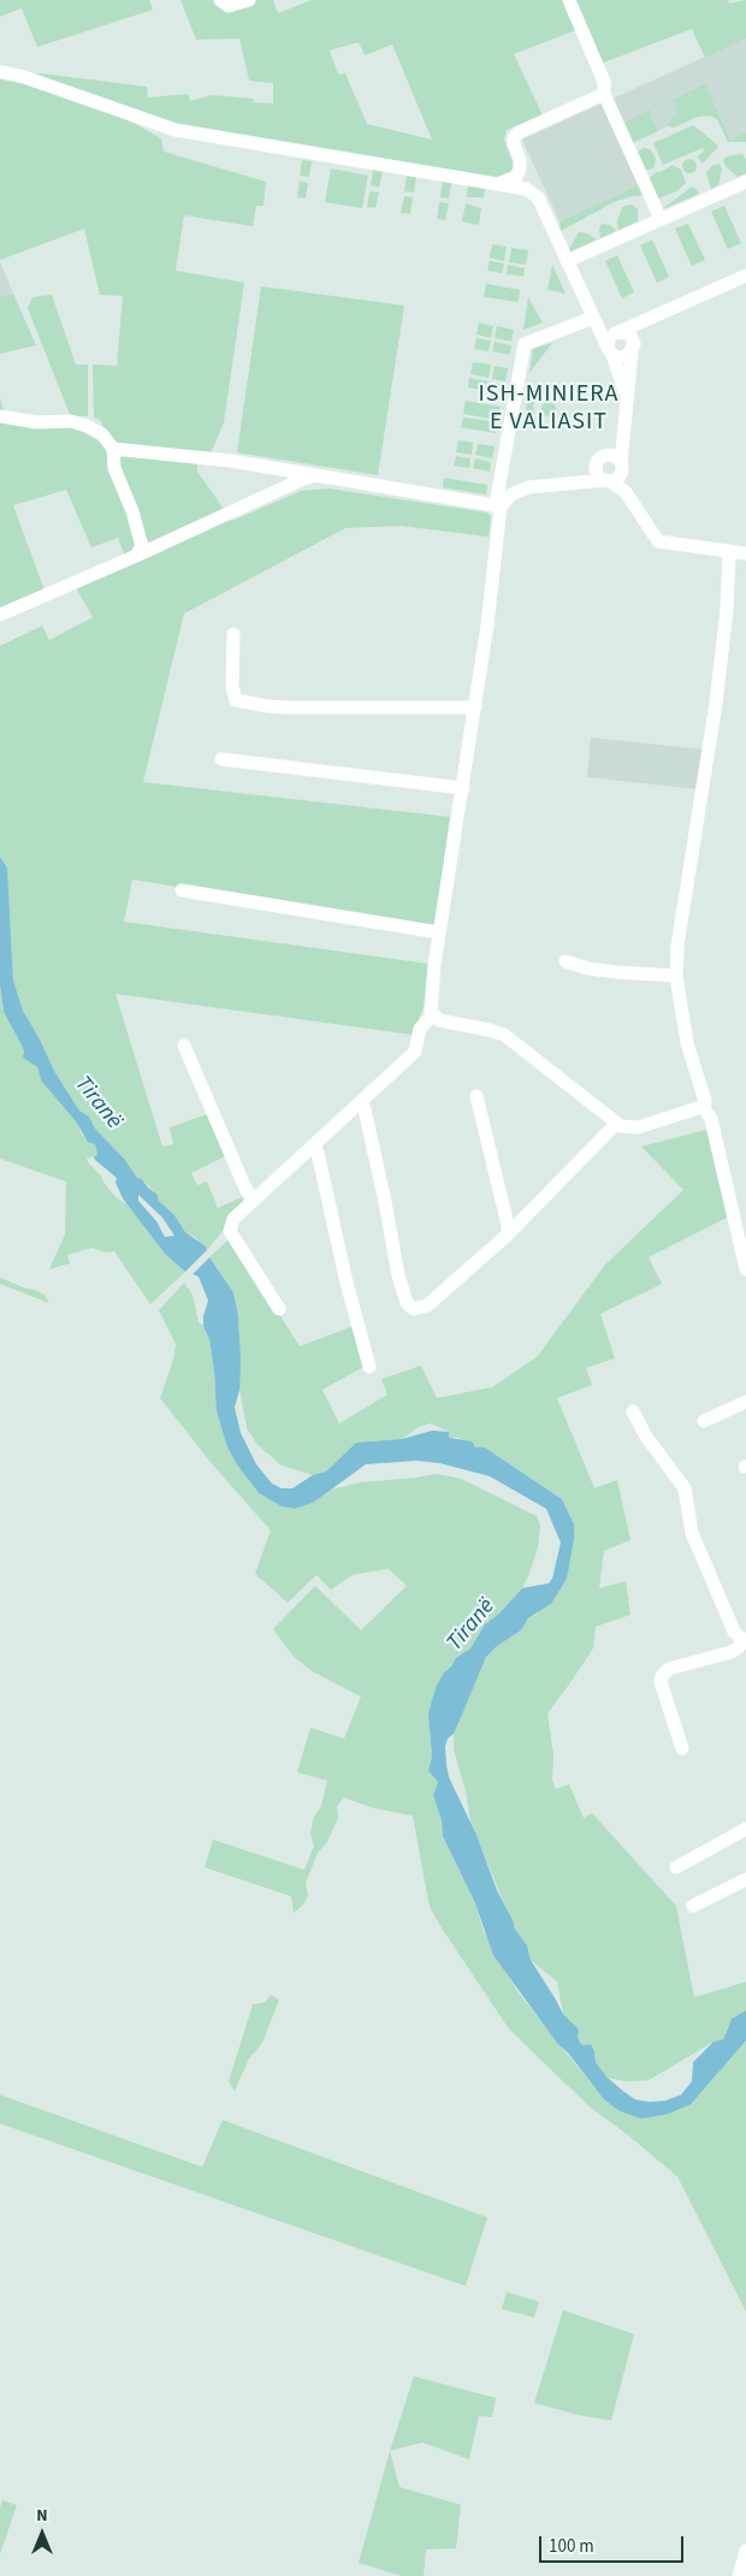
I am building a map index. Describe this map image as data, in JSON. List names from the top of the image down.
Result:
{
  "districts": ["ISH-MINIERA E VALIASIT"],
  "water": ["Tiranë"],
  "scale_bar": "100 m",
  "north": "top"
}
